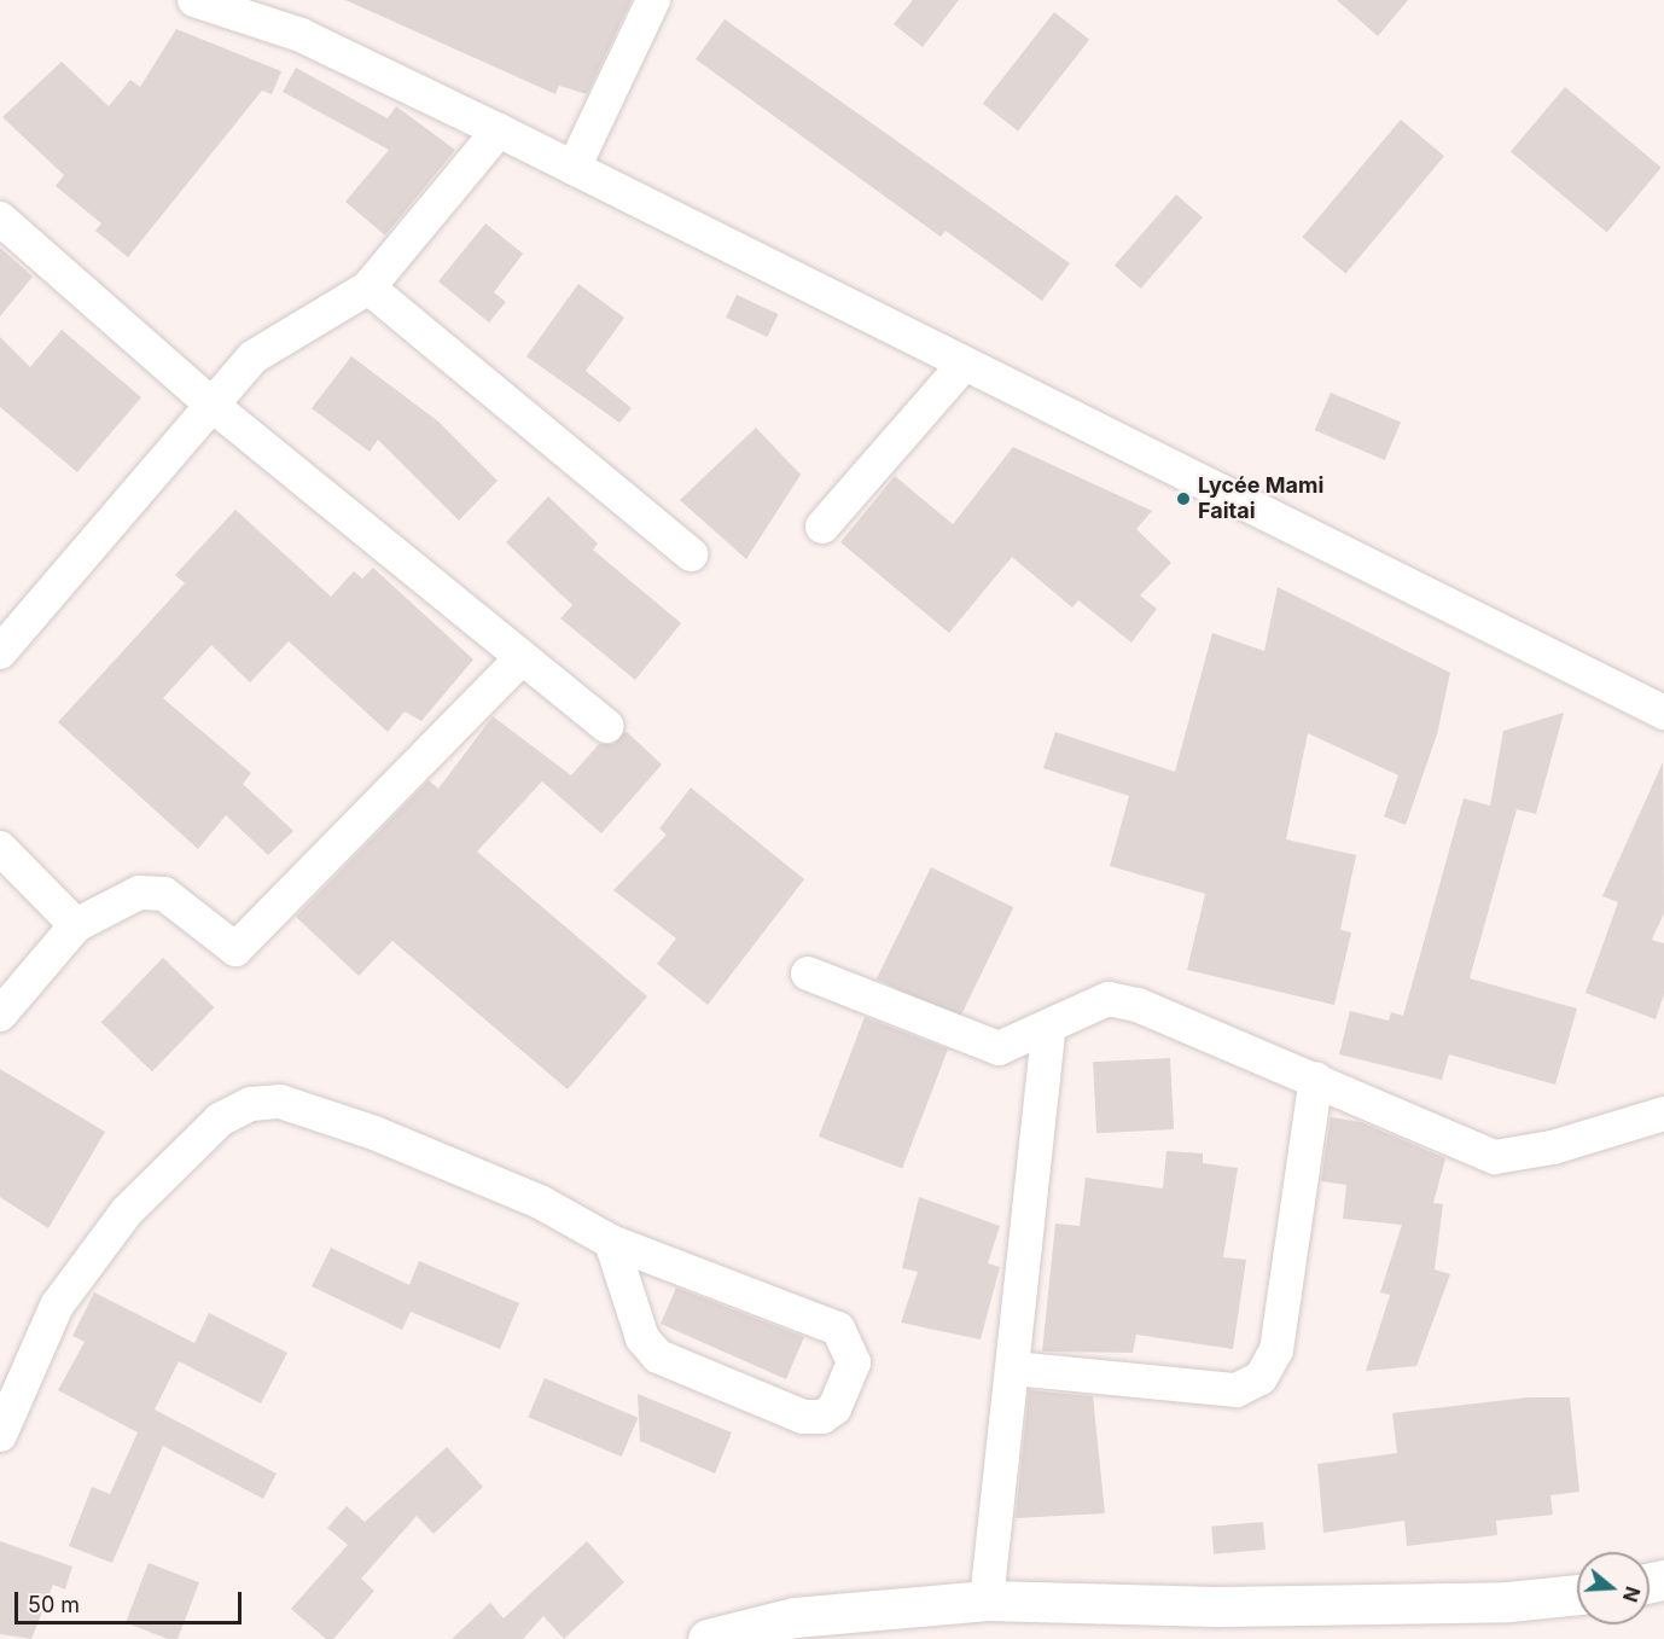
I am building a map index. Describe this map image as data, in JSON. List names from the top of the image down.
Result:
{
  "places": ["Lycée Mami Faitai"],
  "scale_bar": "50 m",
  "north": "right"
}
